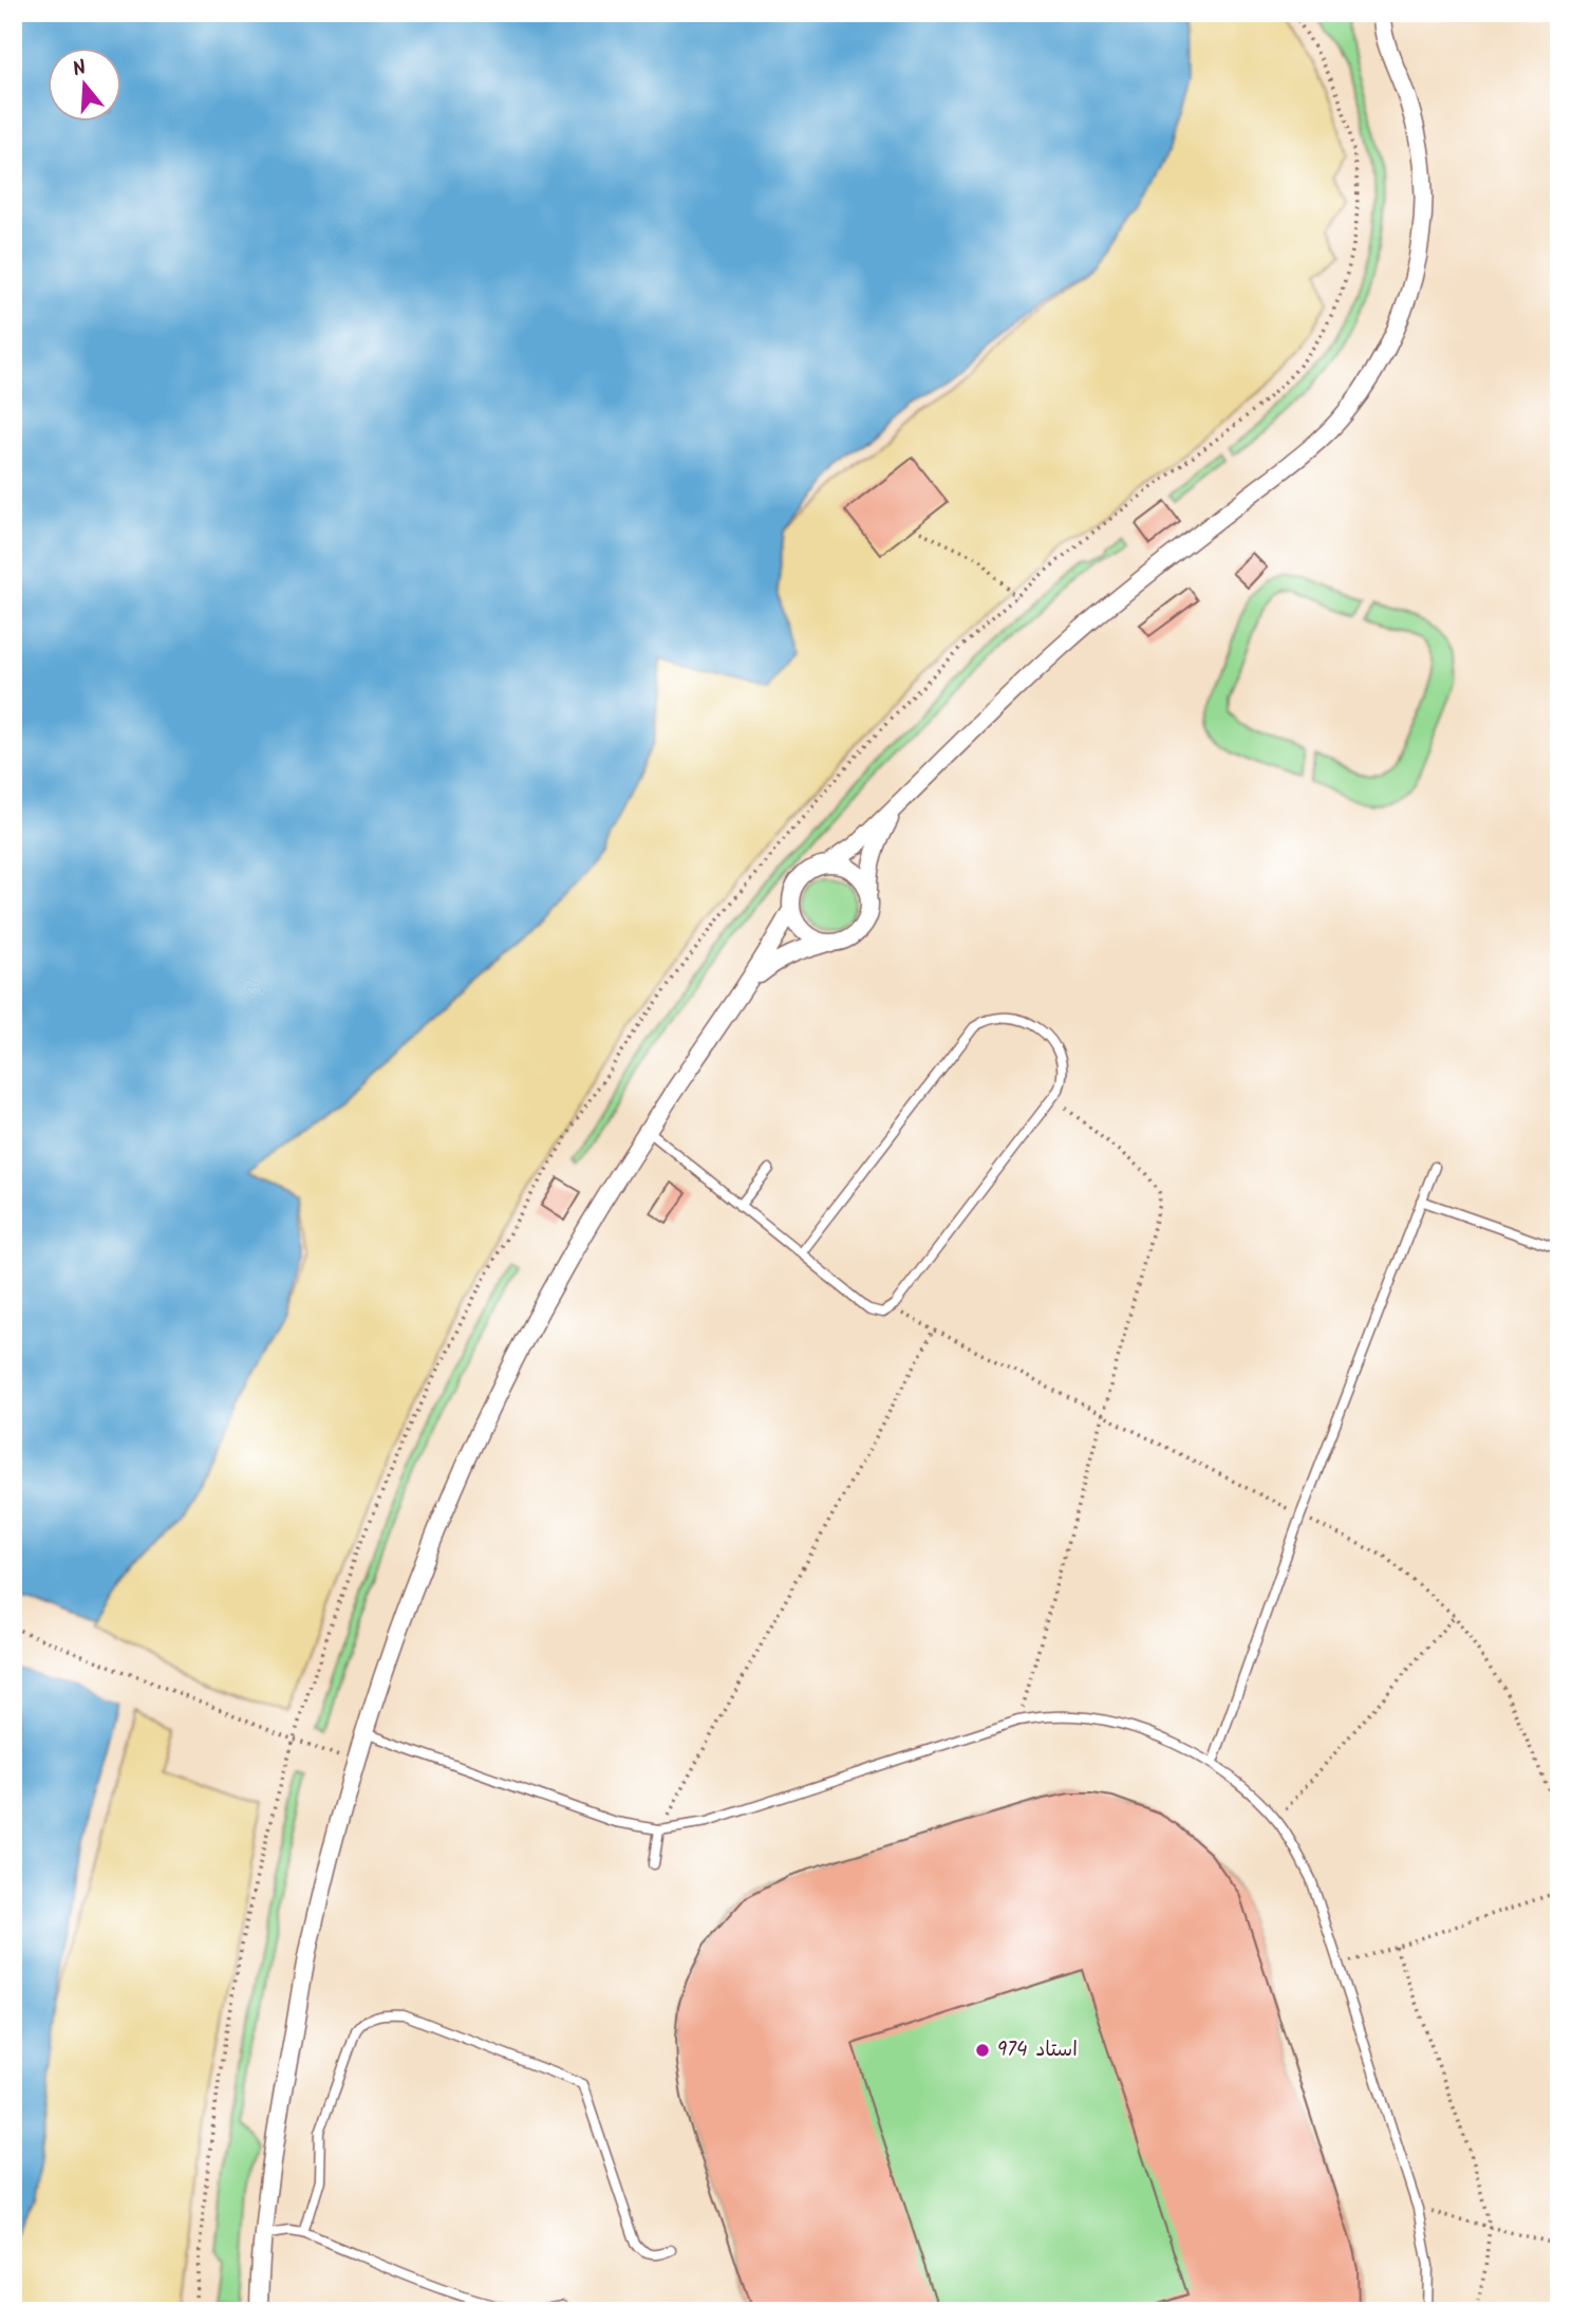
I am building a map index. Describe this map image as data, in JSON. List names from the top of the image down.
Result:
{
  "places": ["استاد 974"],
  "north": "top"
}
